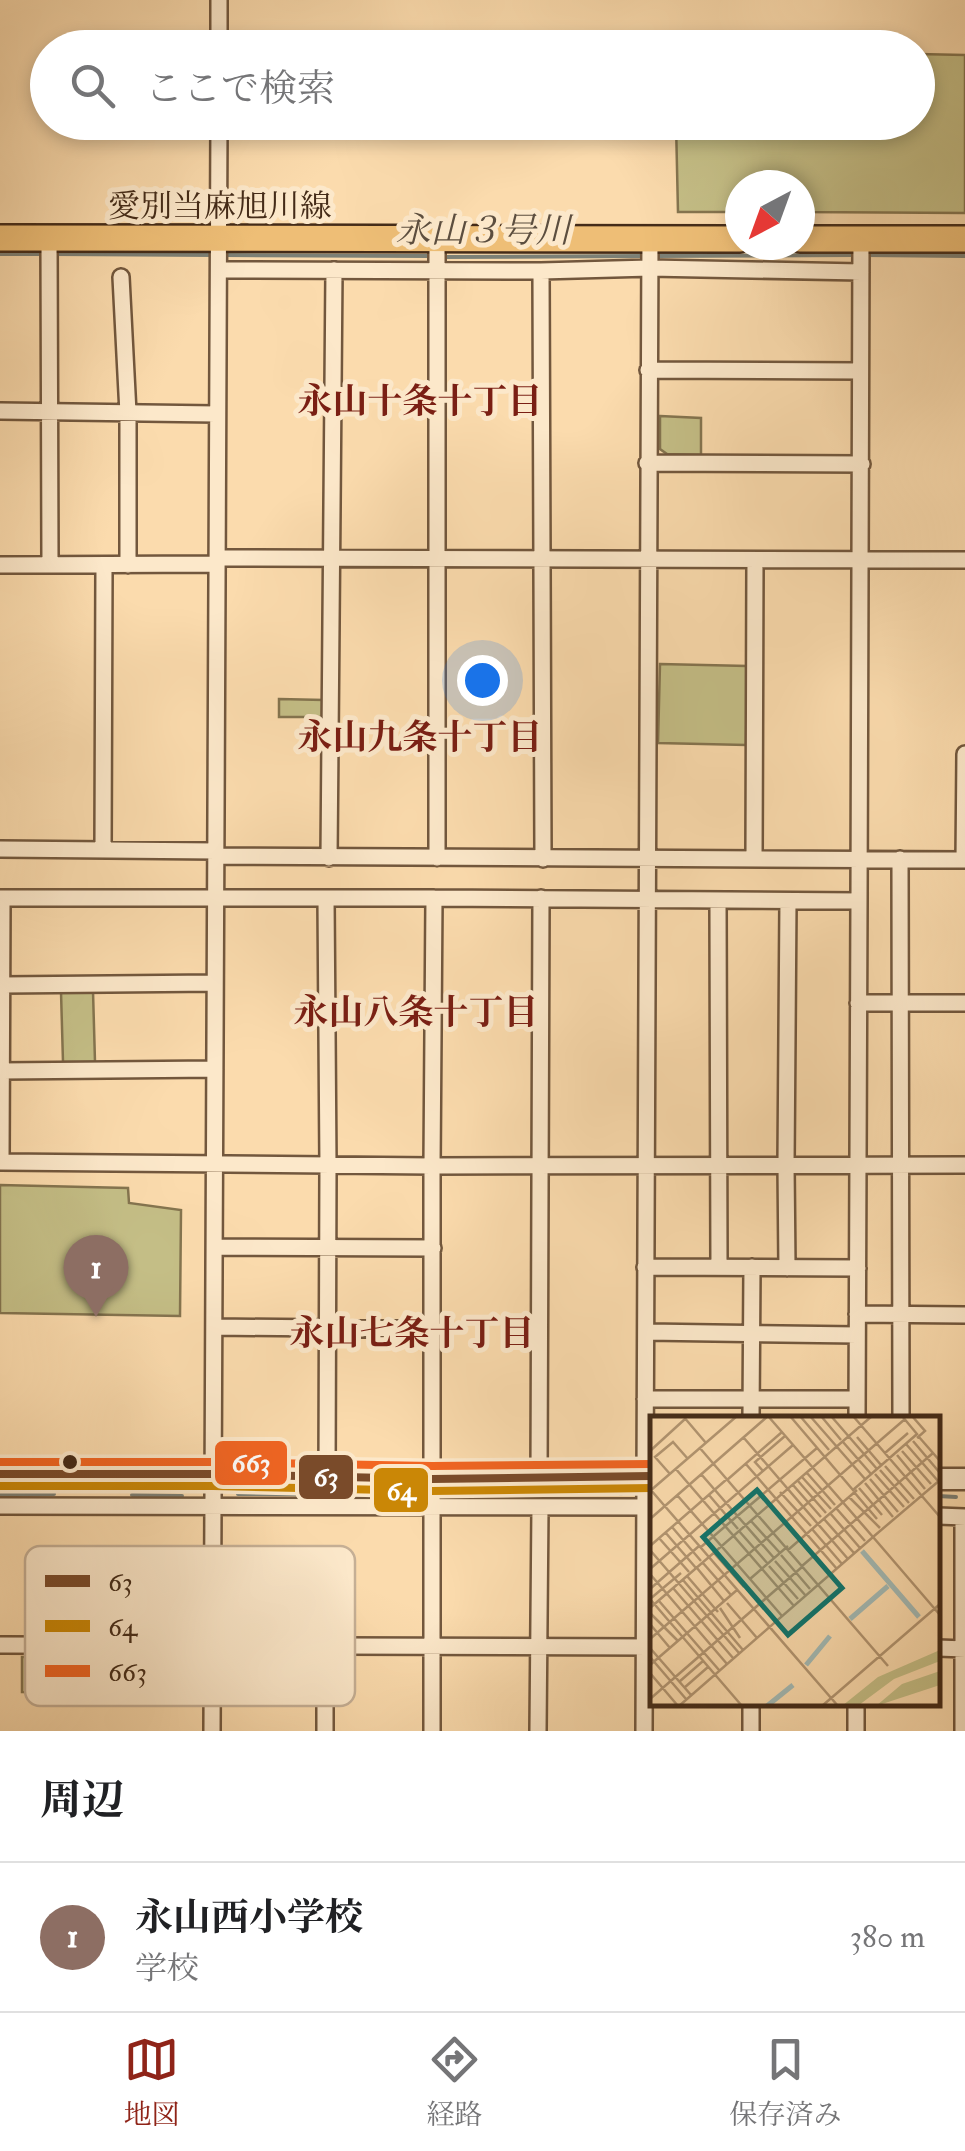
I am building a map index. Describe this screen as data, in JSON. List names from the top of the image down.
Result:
{
  "streets": {
    "main road": ["愛別当麻旭川線"]
  },
  "districts": [
    "永山十条十丁目",
    "永山九条十丁目",
    "永山八条十丁目",
    "永山七条十丁目"
  ],
  "water": ["永山３号川"],
  "lines": ["transit line 663", "transit line 63", "transit line 64"],
  "legend": ["63", "64", "663"],
  "north": "bottom left",
  "page": {
    "search": "ここで検索",
    "pins": "1",
    "heading": "周辺",
    "list": [
      {
        "mark": "1",
        "name": "永山西小学校",
        "note": "学校",
        "value": "380 m"
      }
    ],
    "nav": ["地図", "経路", "保存済み"]
  }
}
